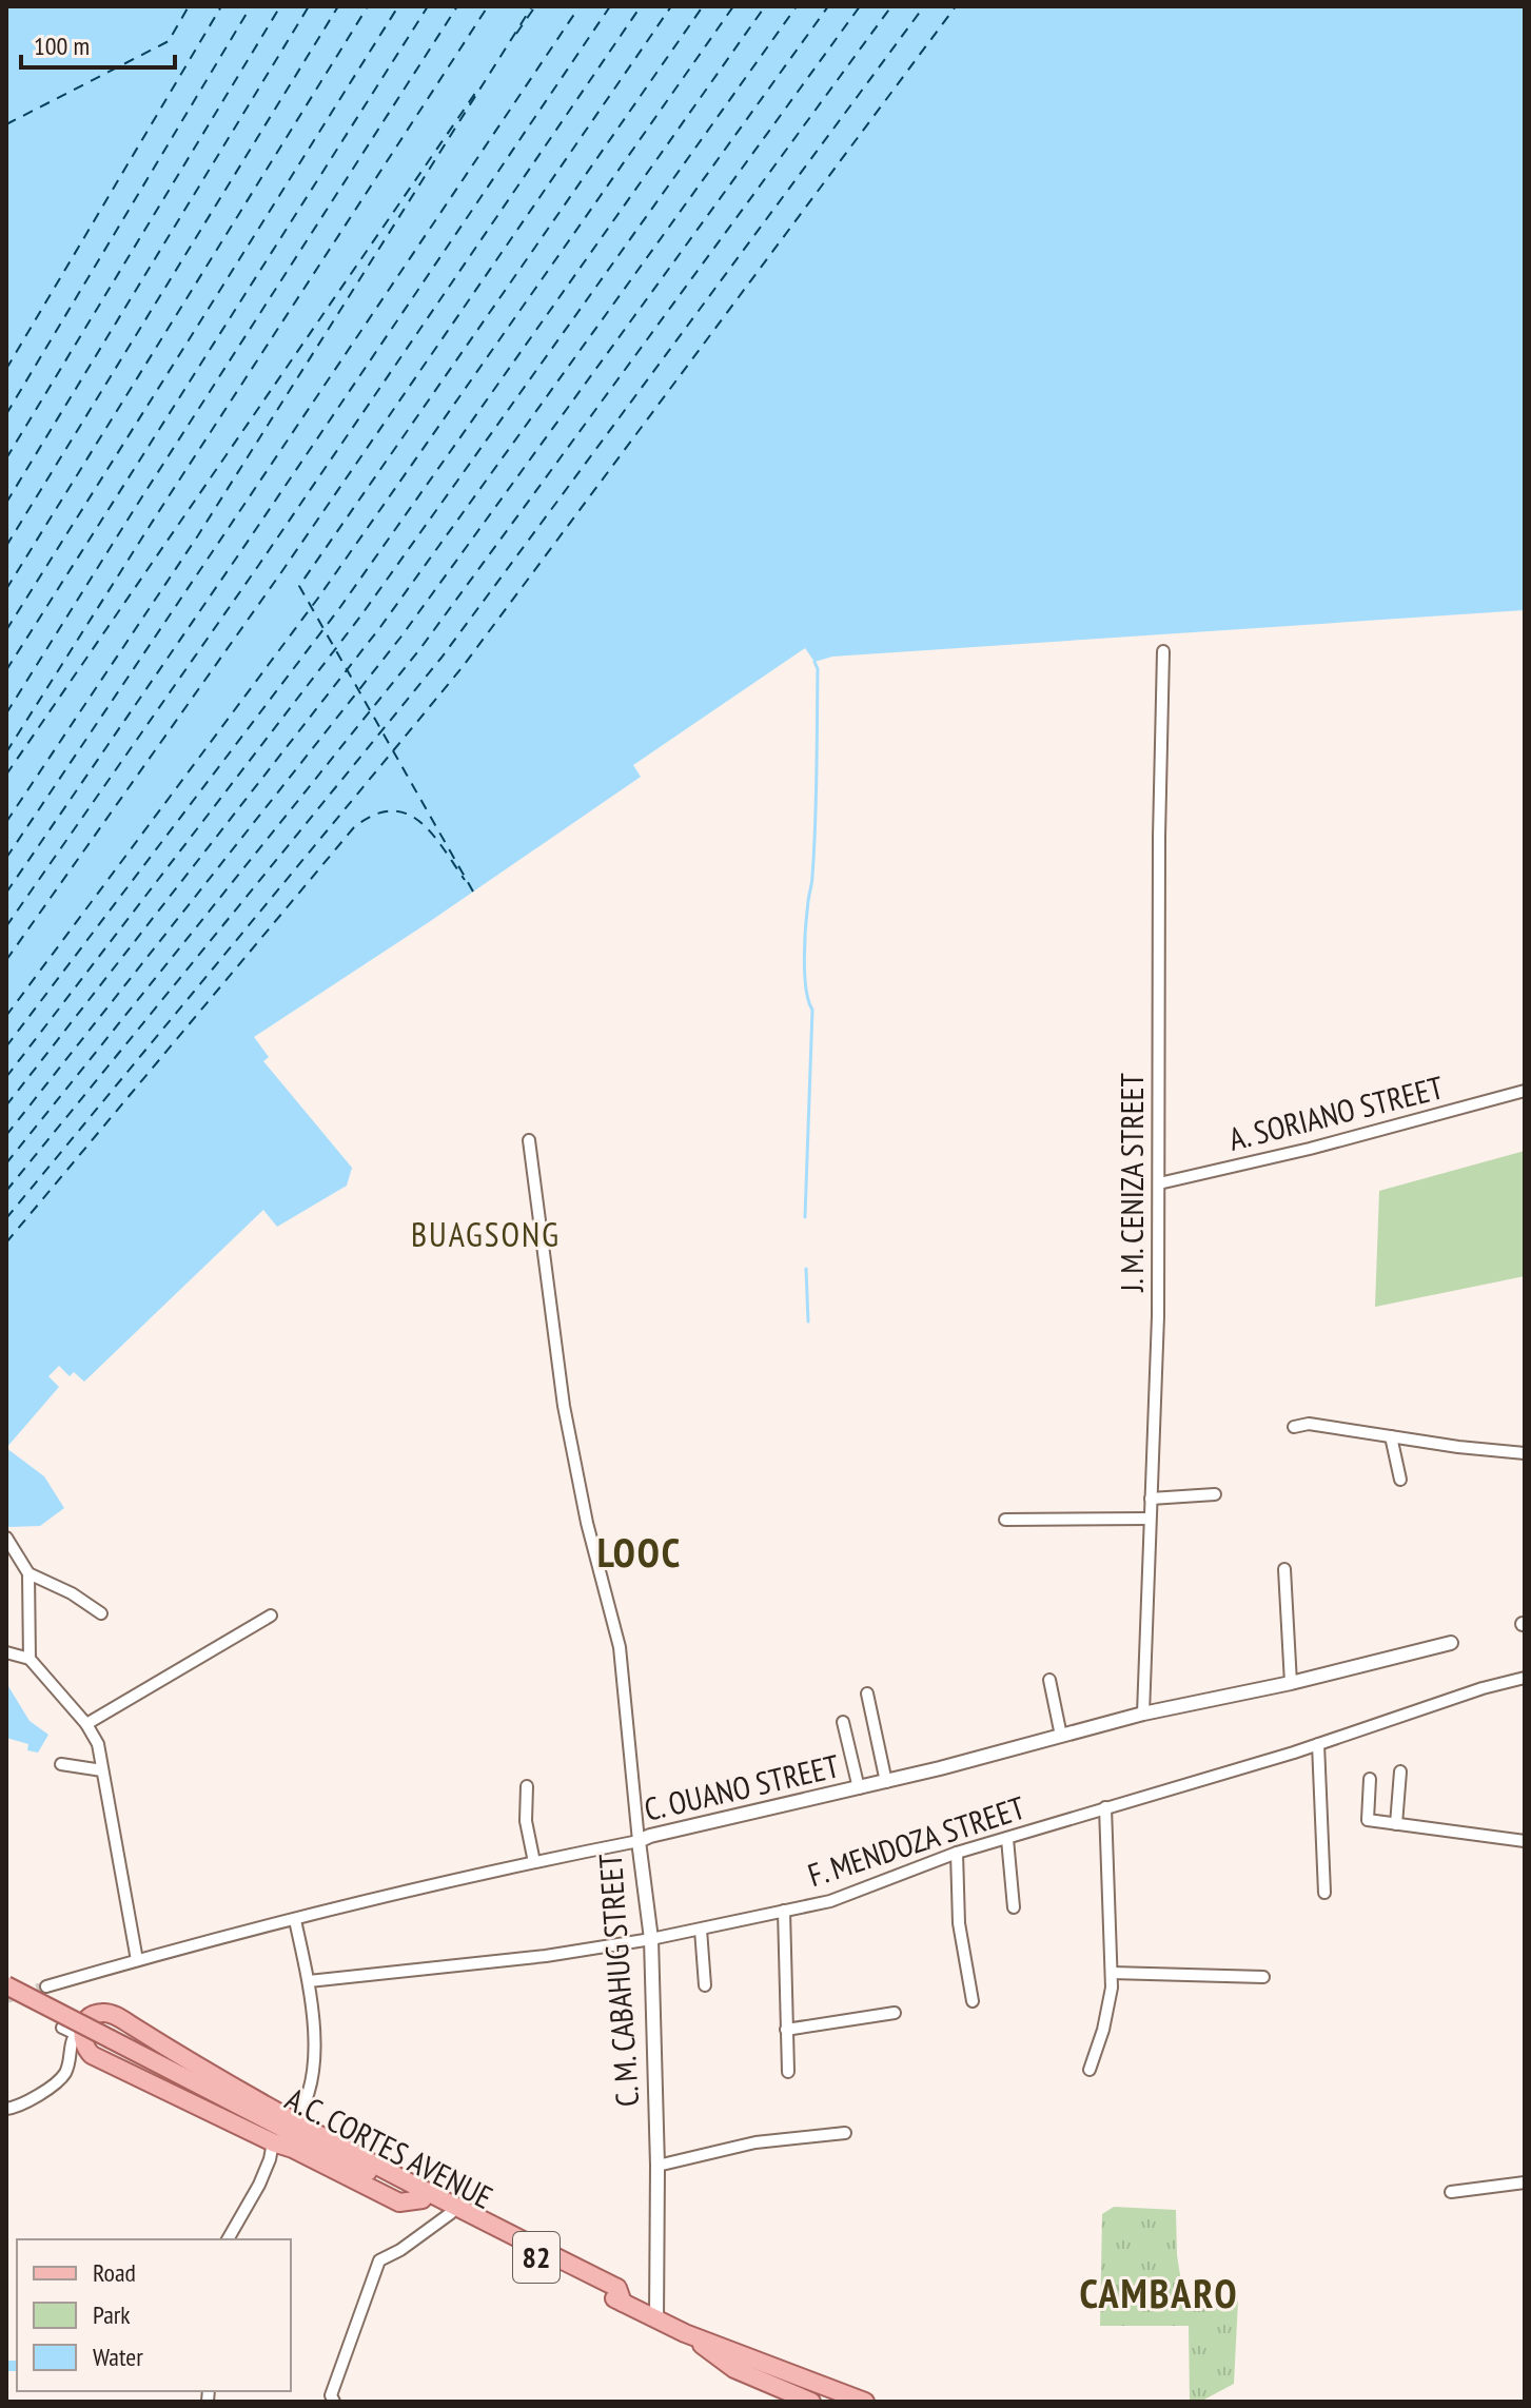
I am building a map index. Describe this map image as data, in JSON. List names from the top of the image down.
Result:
{
  "streets": {
    "main road": ["A.C. CORTES AVENUE", "82"],
    "street": [
      "A. SORIANO STREET",
      "J. M. CENIZA STREET",
      "C. OUANO STREET",
      "F. MENDOZA STREET",
      "C. M. CABAHUG STREET"
    ]
  },
  "crossings": [
    ["A. SORIANO STREET", "J. M. CENIZA STREET"],
    ["J. M. CENIZA STREET", "C. OUANO STREET"],
    ["C. OUANO STREET", "C. M. CABAHUG STREET"],
    ["F. MENDOZA STREET", "C. M. CABAHUG STREET"],
    ["C. M. CABAHUG STREET", "A.C. CORTES AVENUE"]
  ],
  "districts": ["BUAGSONG", "LOOC", "CAMBARO"],
  "legend": ["Road", "Park", "Water"],
  "scale_bar": "100 m"
}
